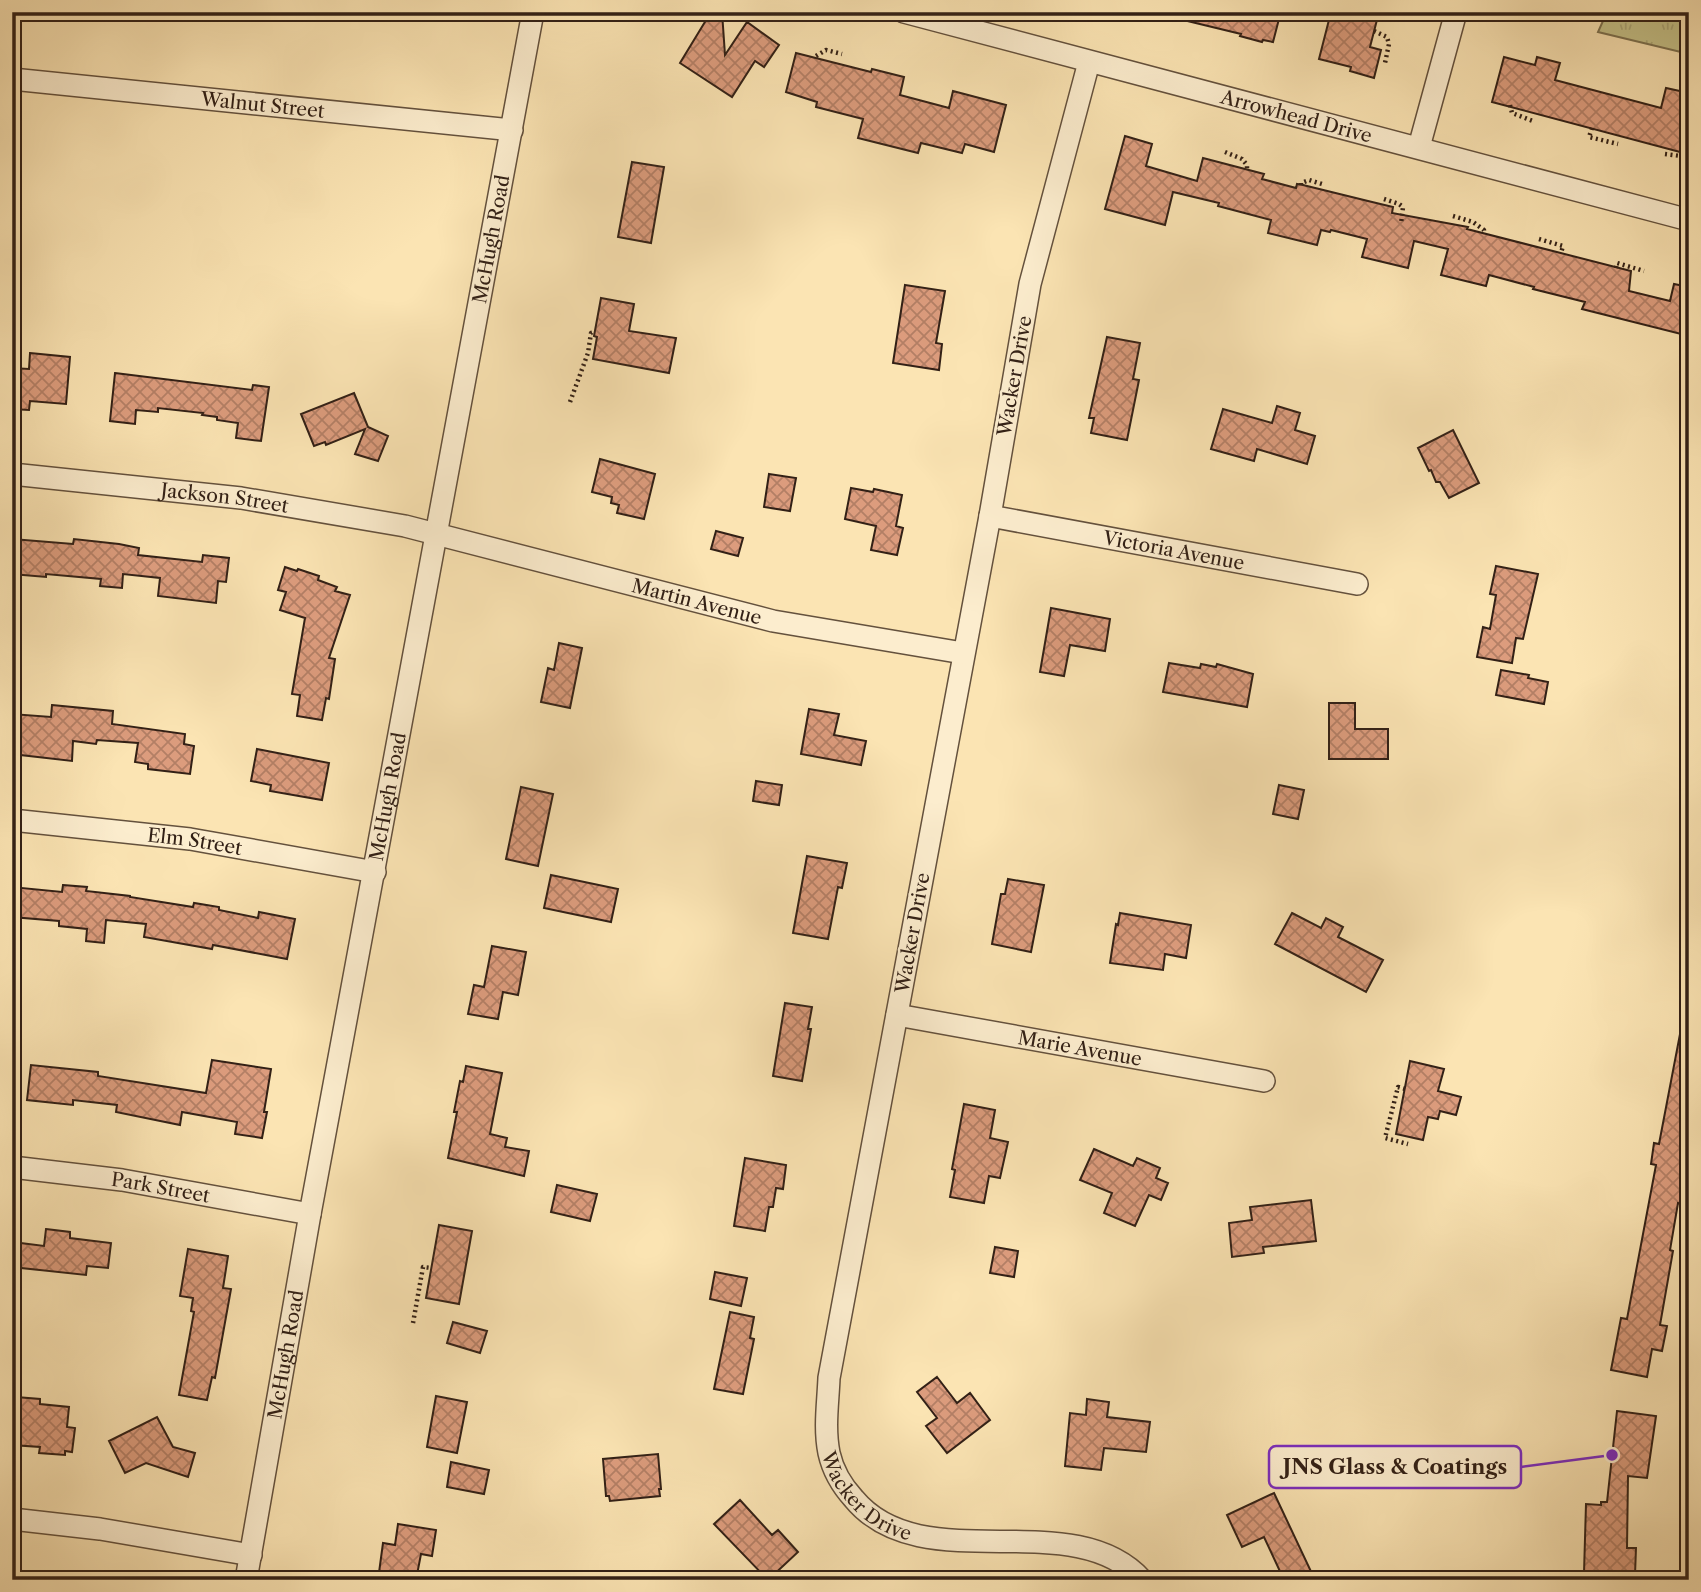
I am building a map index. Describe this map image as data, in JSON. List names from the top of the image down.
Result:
{
  "streets": {
    "street": [
      "Walnut Street",
      "Arrowhead Drive",
      "McHugh Road",
      "Wacker Drive",
      "Jackson Street",
      "Victoria Avenue",
      "Martin Avenue",
      "Elm Street",
      "Marie Avenue",
      "Park Street"
    ]
  },
  "crossings": [
    ["Walnut Street", "McHugh Road"],
    ["Arrowhead Drive", "Wacker Drive"],
    ["McHugh Road", "Jackson Street"],
    ["McHugh Road", "Martin Avenue"],
    ["McHugh Road", "Elm Street"],
    ["McHugh Road", "Park Street"],
    ["Wacker Drive", "Victoria Avenue"],
    ["Wacker Drive", "Martin Avenue"],
    ["Wacker Drive", "Marie Avenue"],
    ["Jackson Street", "Martin Avenue"]
  ],
  "places": ["JNS Glass & Coatings"]
}
